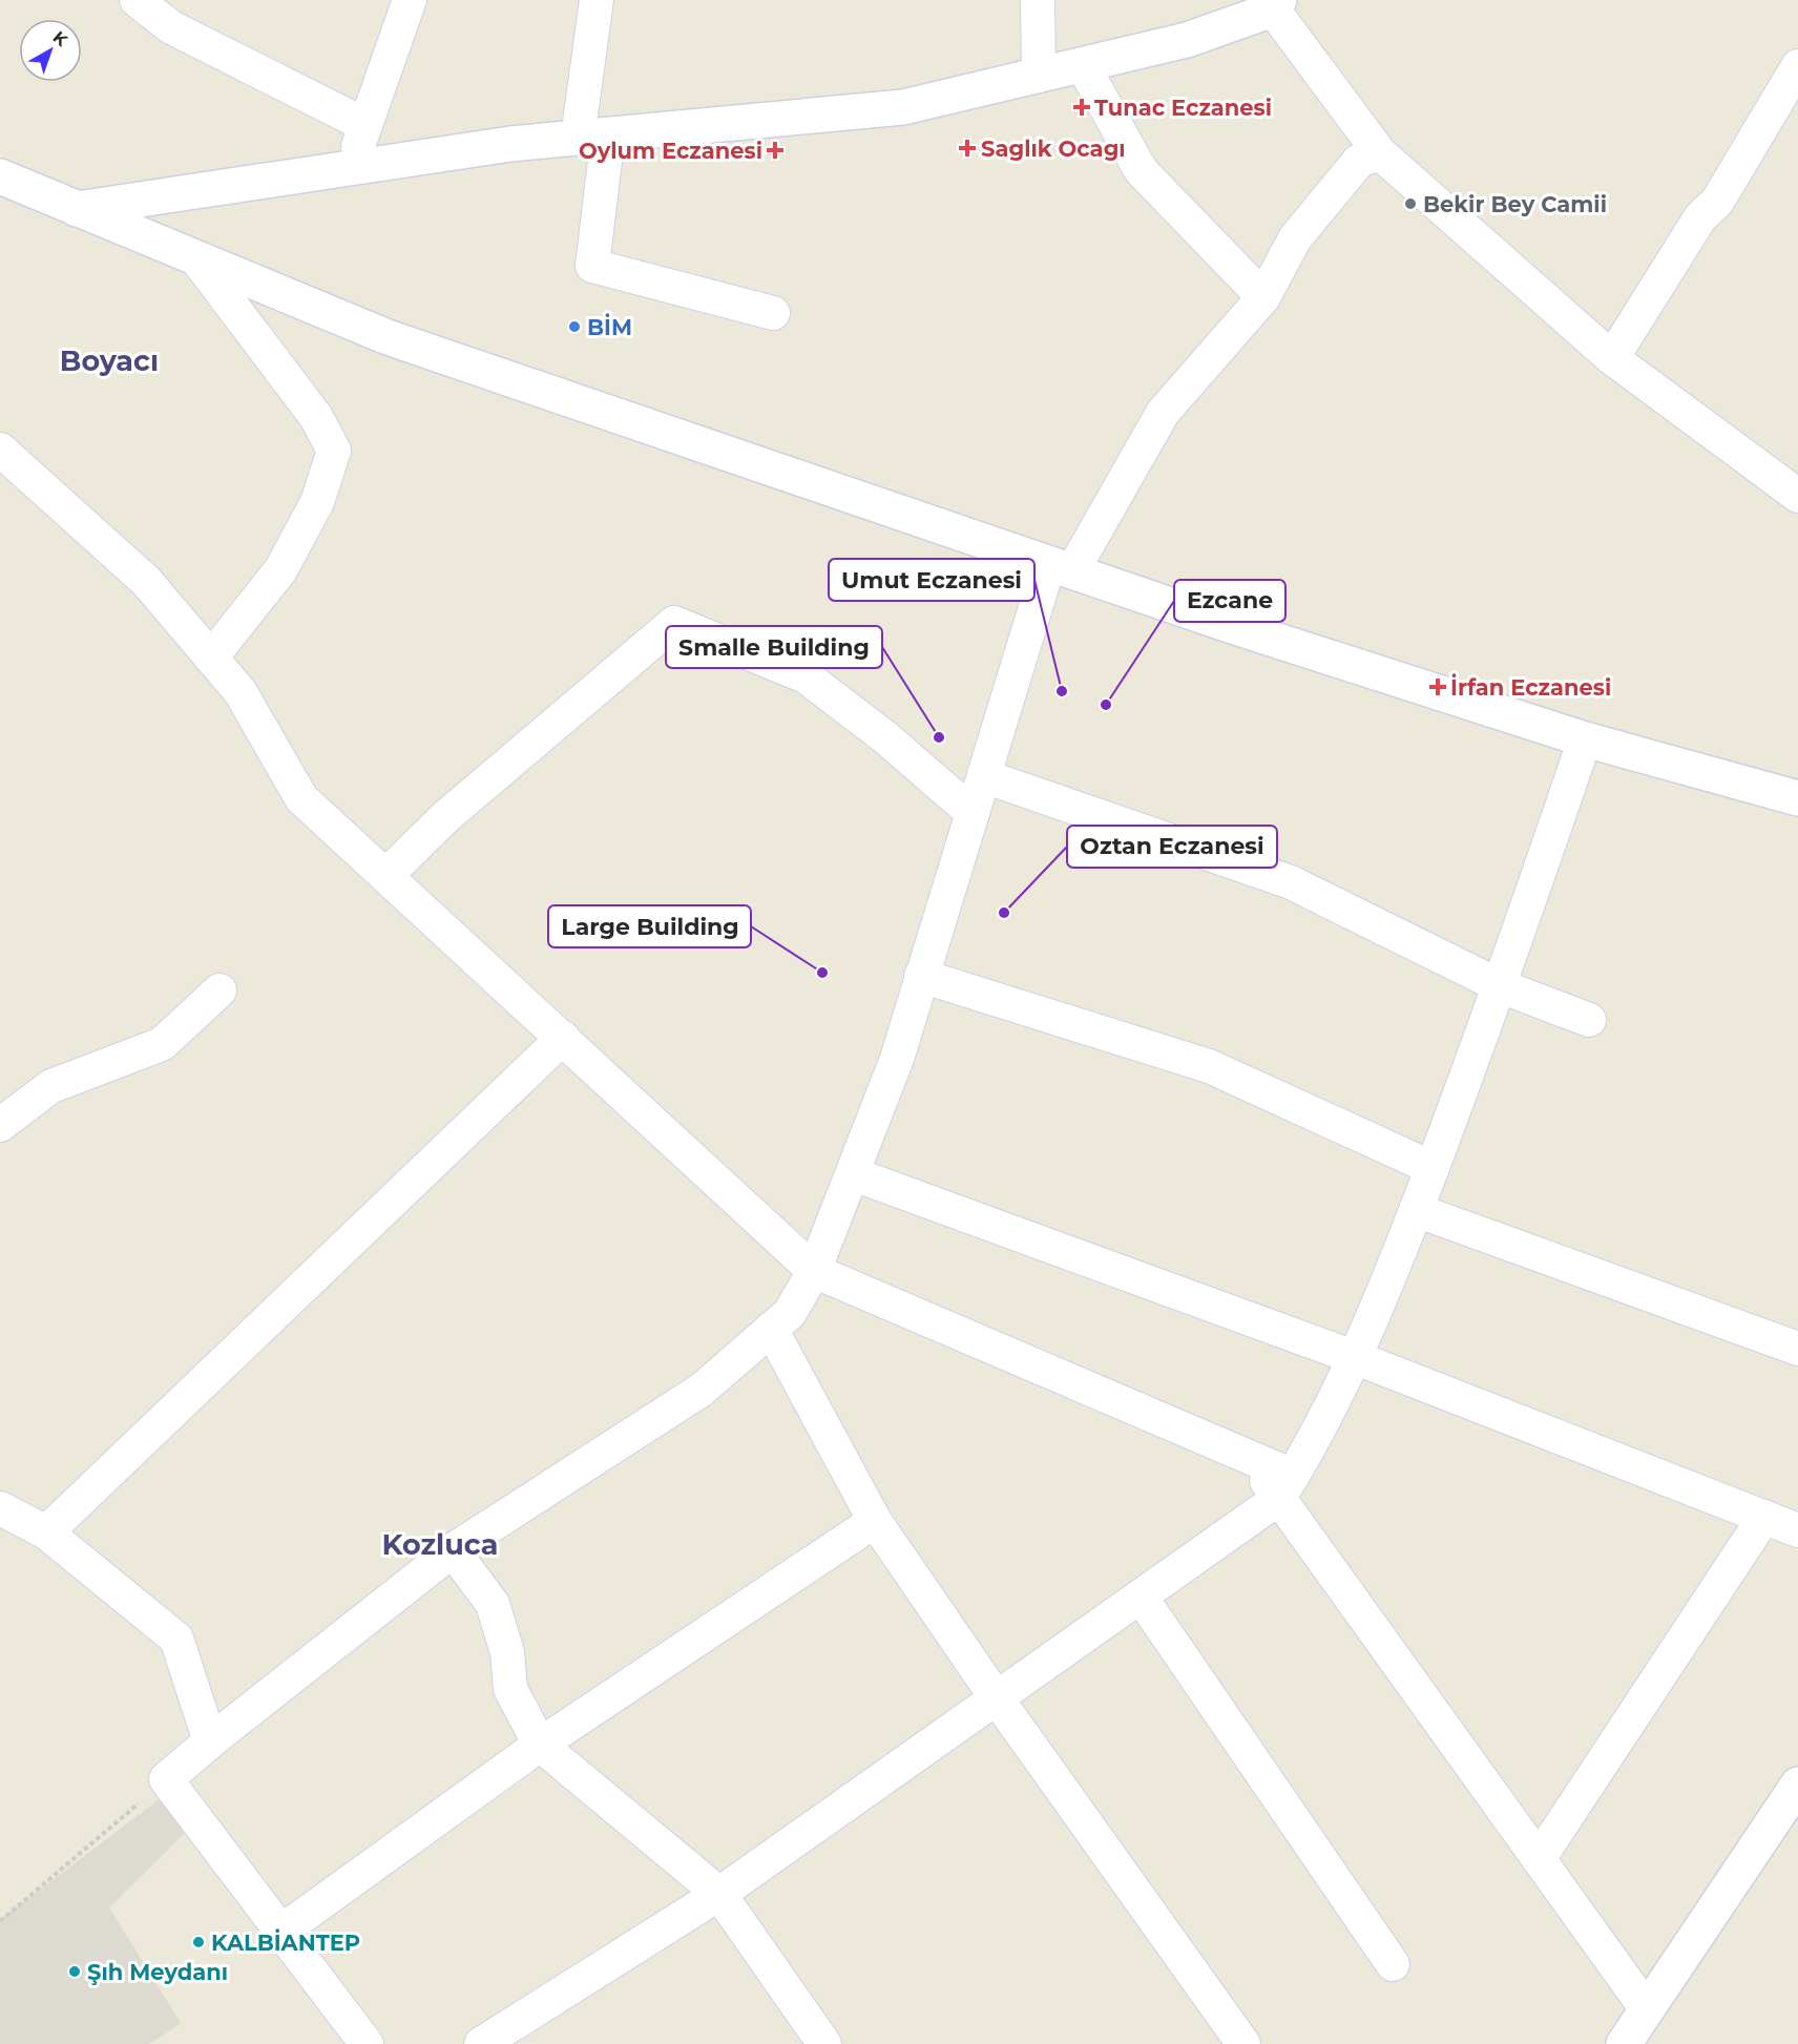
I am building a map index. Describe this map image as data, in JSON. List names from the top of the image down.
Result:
{
  "districts": ["Boyacı", "Kozluca"],
  "places": {
    "health": [
      "Tunac Eczanesi",
      "Saglık Ocagı",
      "Oylum Eczanesi",
      "İrfan Eczanesi"
    ],
    "other": [
      "Bekir Bey Camii",
      "BİM",
      "Umut Eczanesi",
      "Ezcane",
      "Smalle Building",
      "Oztan Eczanesi",
      "Large Building",
      "KALBİANTEP",
      "Şıh Meydanı"
    ]
  },
  "north": "top right"
}
